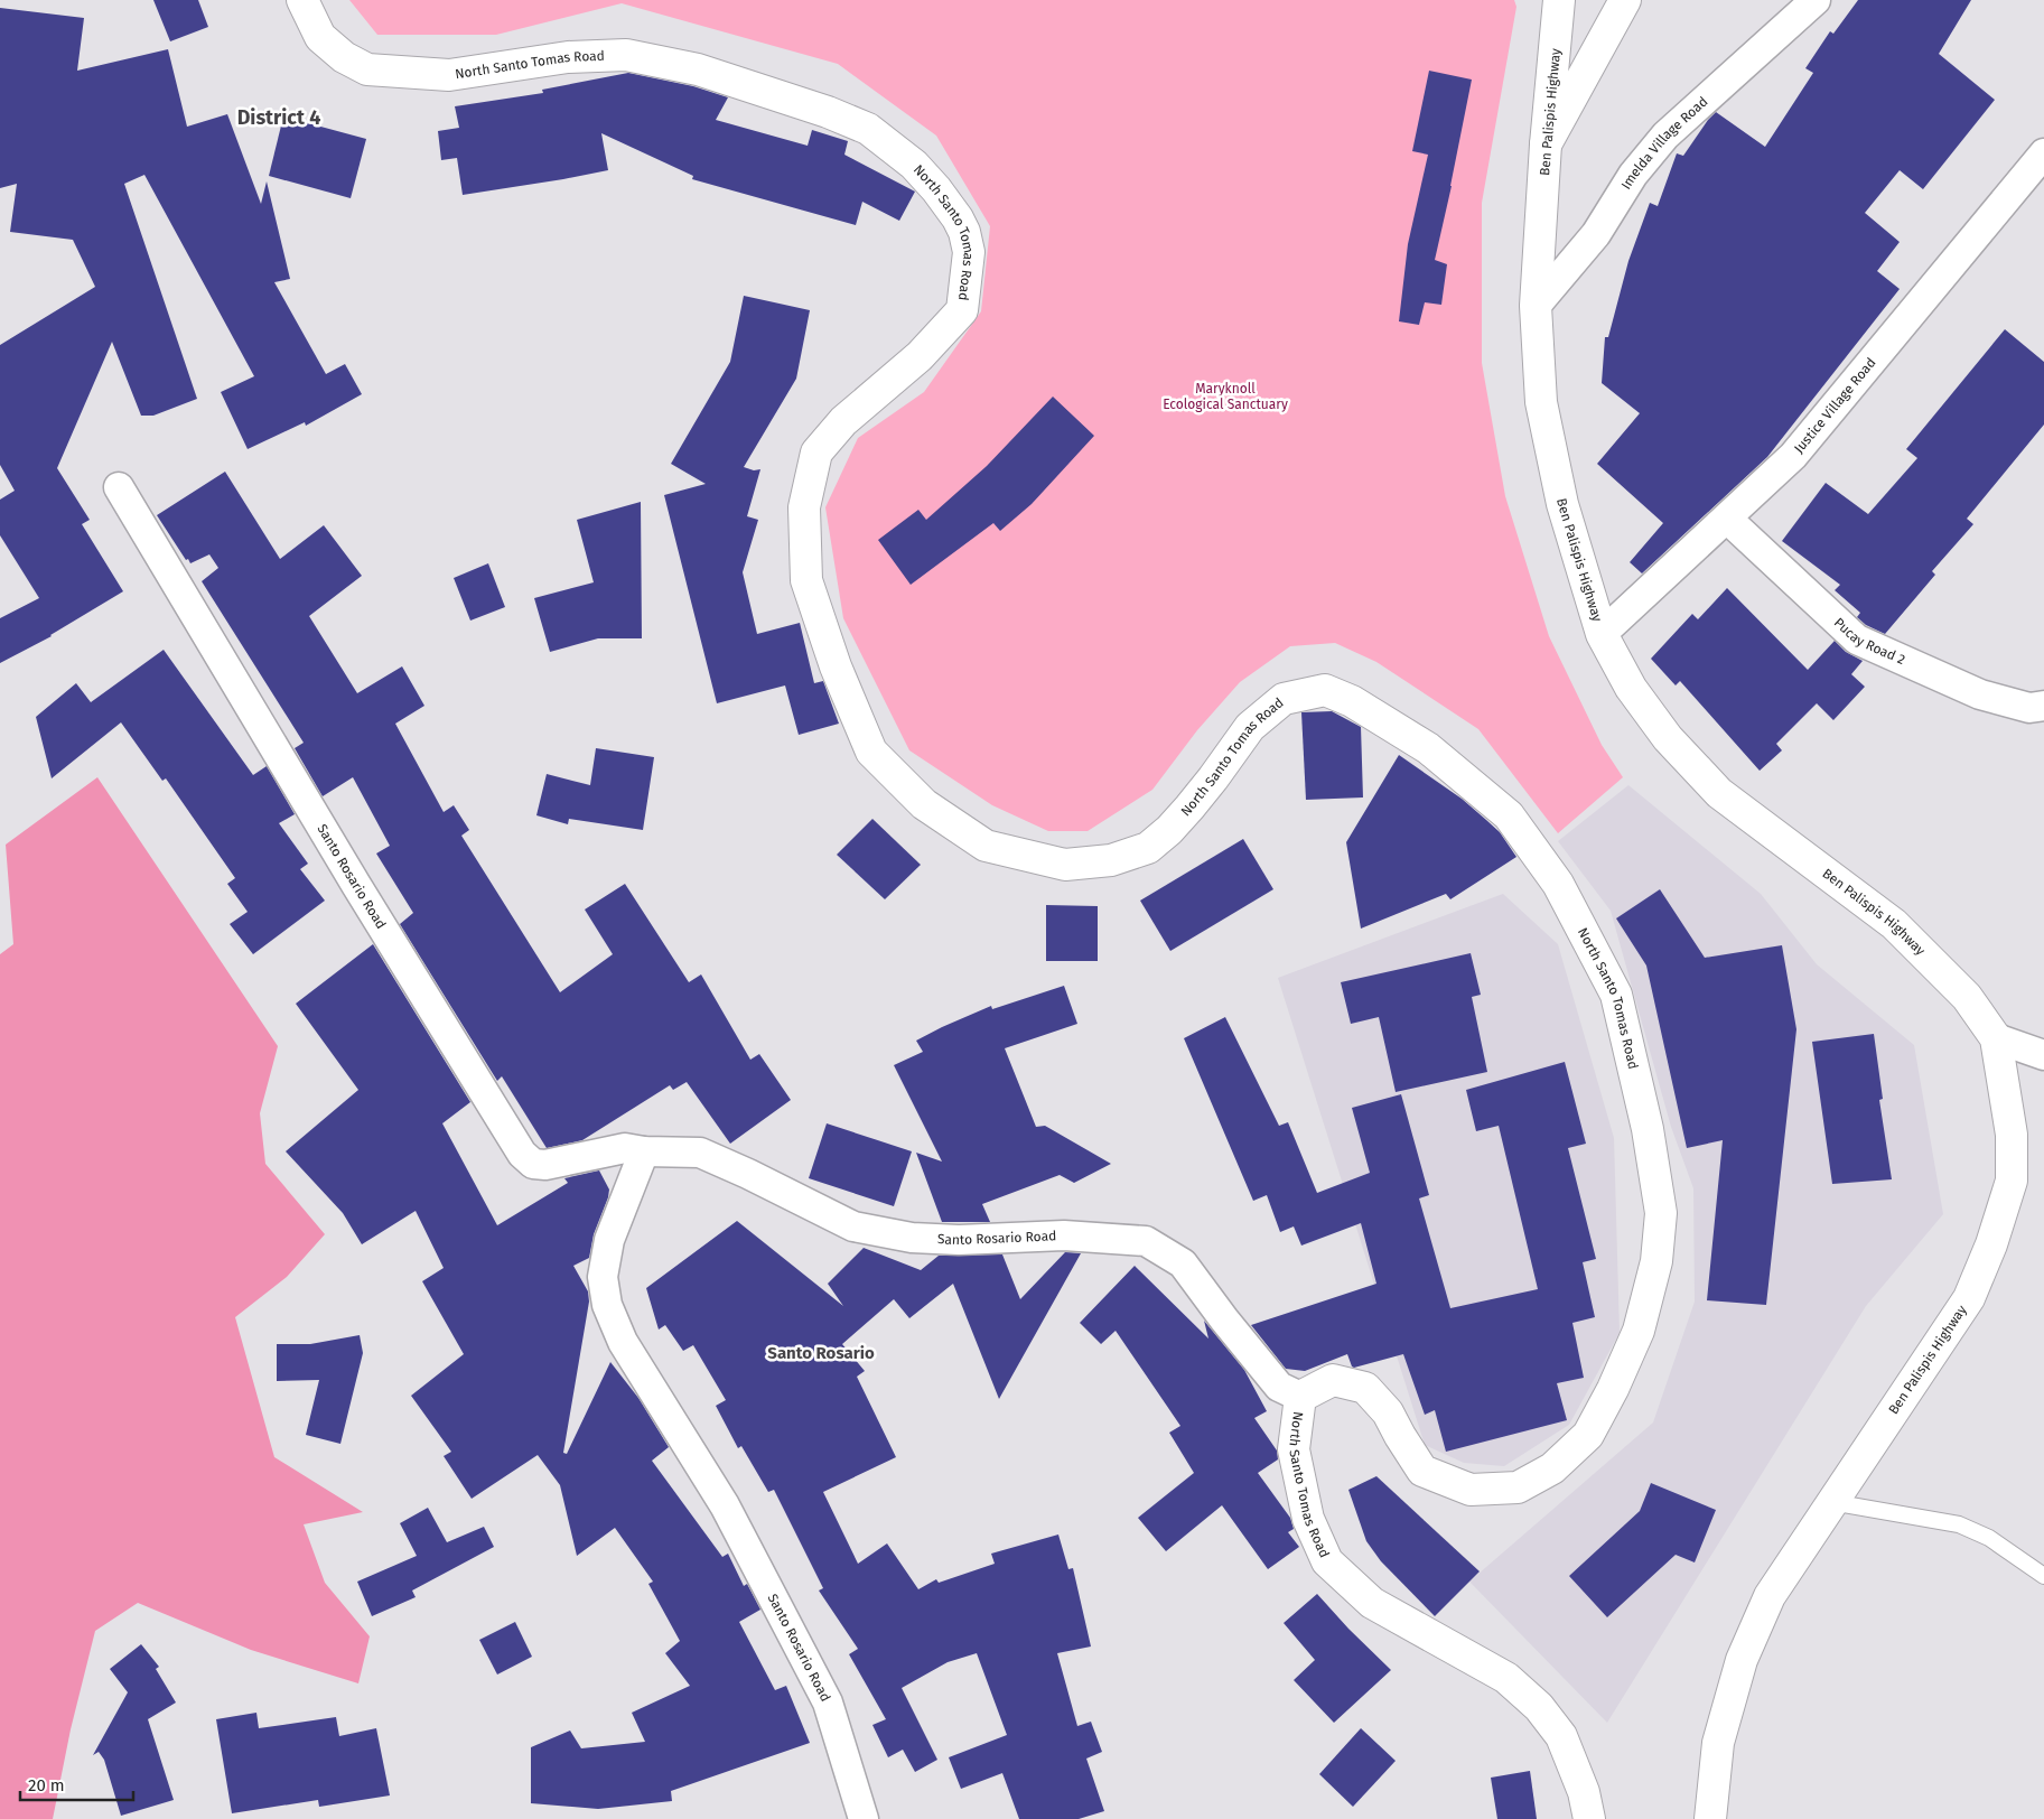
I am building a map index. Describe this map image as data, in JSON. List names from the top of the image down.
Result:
{
  "streets": {
    "street": [
      "North Santo Tomas Road",
      "Ben Palispis Highway",
      "Imelda Village Road",
      "Justice Village Road",
      "Pucay Road 2",
      "Santo Rosario Road"
    ]
  },
  "crossings": [
    ["North Santo Tomas Road", "Santo Rosario Road"],
    ["Ben Palispis Highway", "Imelda Village Road"],
    ["Ben Palispis Highway", "Justice Village Road"],
    ["Justice Village Road", "Pucay Road 2"]
  ],
  "districts": ["District 4", "Santo Rosario"],
  "parks": ["Maryknoll Ecological Sanctuary"],
  "scale_bar": "20 m"
}
